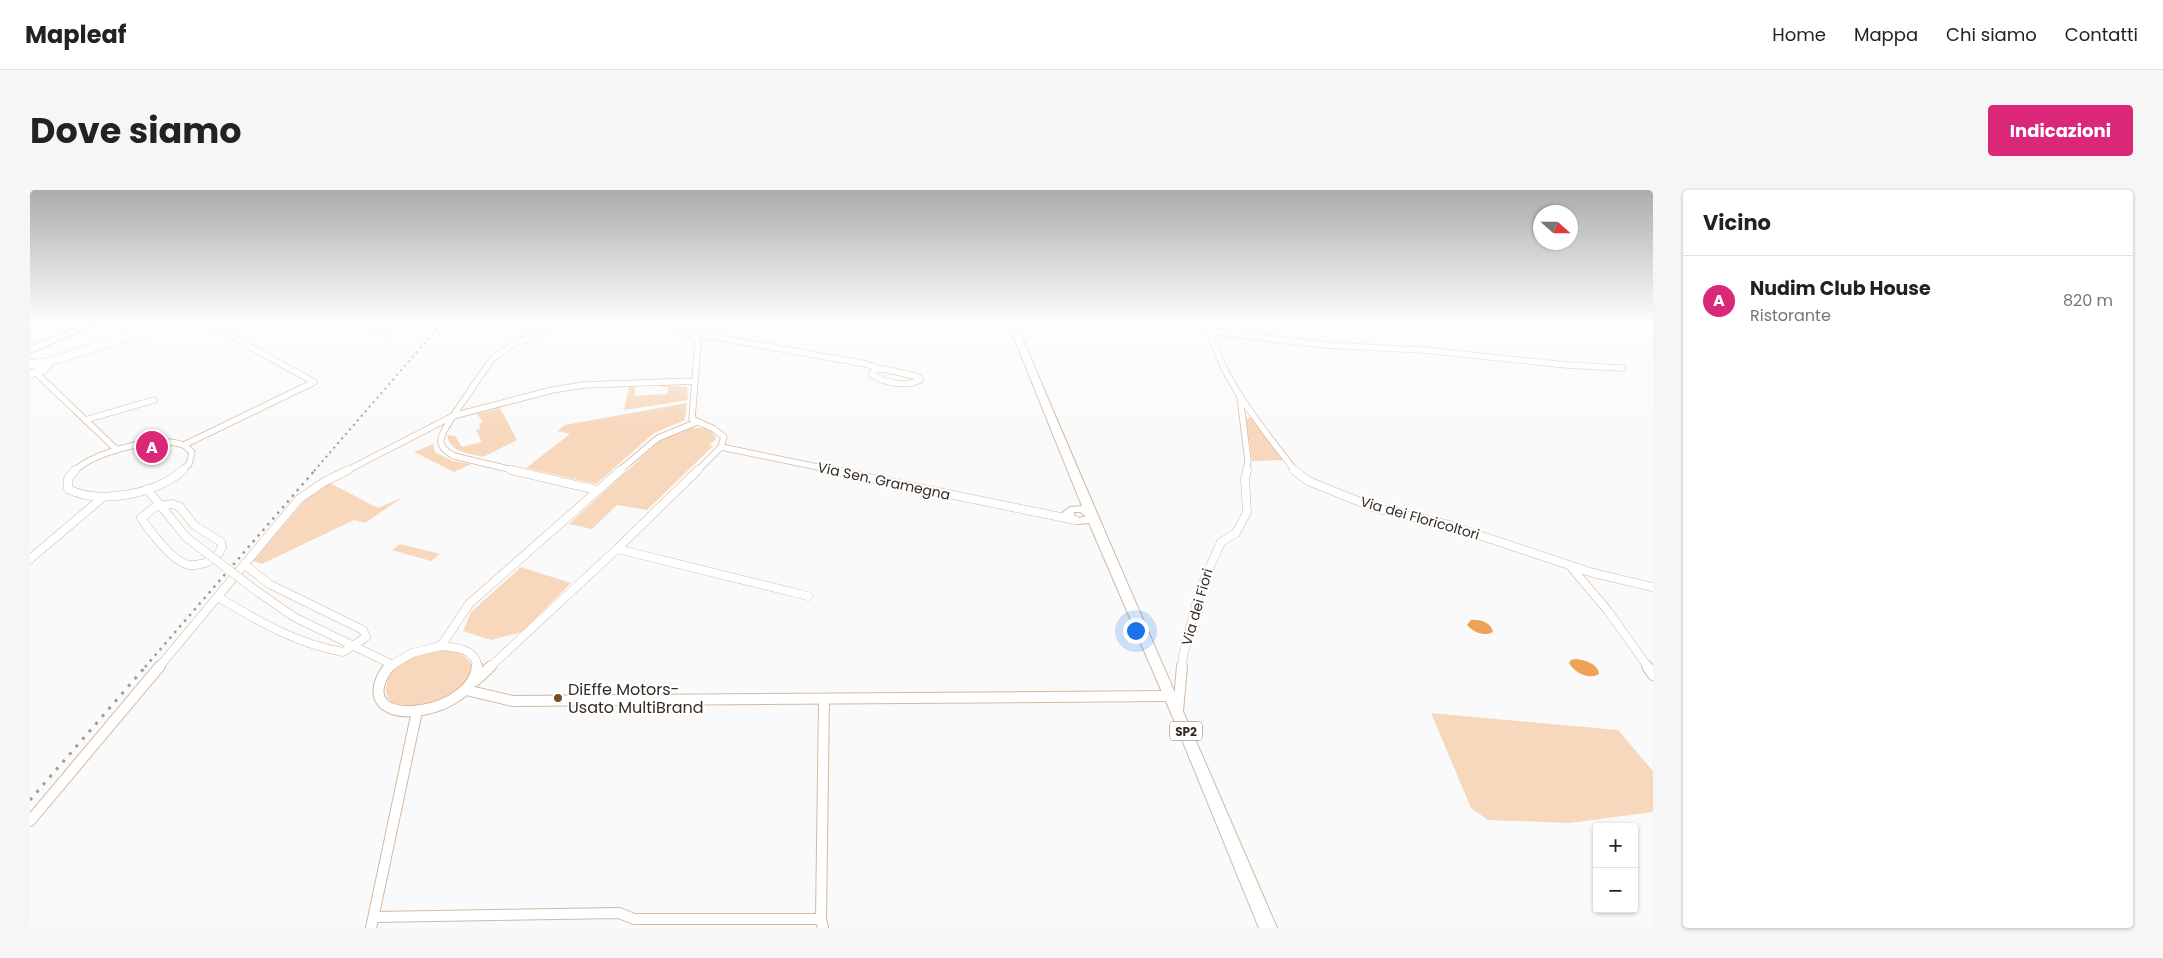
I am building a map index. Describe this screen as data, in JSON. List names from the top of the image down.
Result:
{
  "streets": {
    "main road": ["SP2"],
    "street": ["Via Sen. Gramegna", "Via dei Floricoltori", "Via dei Fiori"]
  },
  "crossings": [
    ["Via Sen. Gramegna", "SP2"],
    ["Via dei Floricoltori", "Via dei Fiori"],
    ["Via dei Fiori", "SP2"]
  ],
  "places": ["DiEffe Motors- Usato MultiBrand"],
  "north": "right",
  "page": {
    "header": "Mapleaf",
    "nav": [
      "Home",
      "Mappa",
      "Chi siamo",
      "Contatti"
    ],
    "title": "Dove siamo",
    "buttons": "Indicazioni",
    "heading": "Vicino",
    "list": [
      {
        "mark": "A",
        "name": "Nudim Club House",
        "note": "Ristorante",
        "value": "820 m"
      }
    ],
    "pins": "A",
    "map_buttons": ["+", "−"]
  }
}
